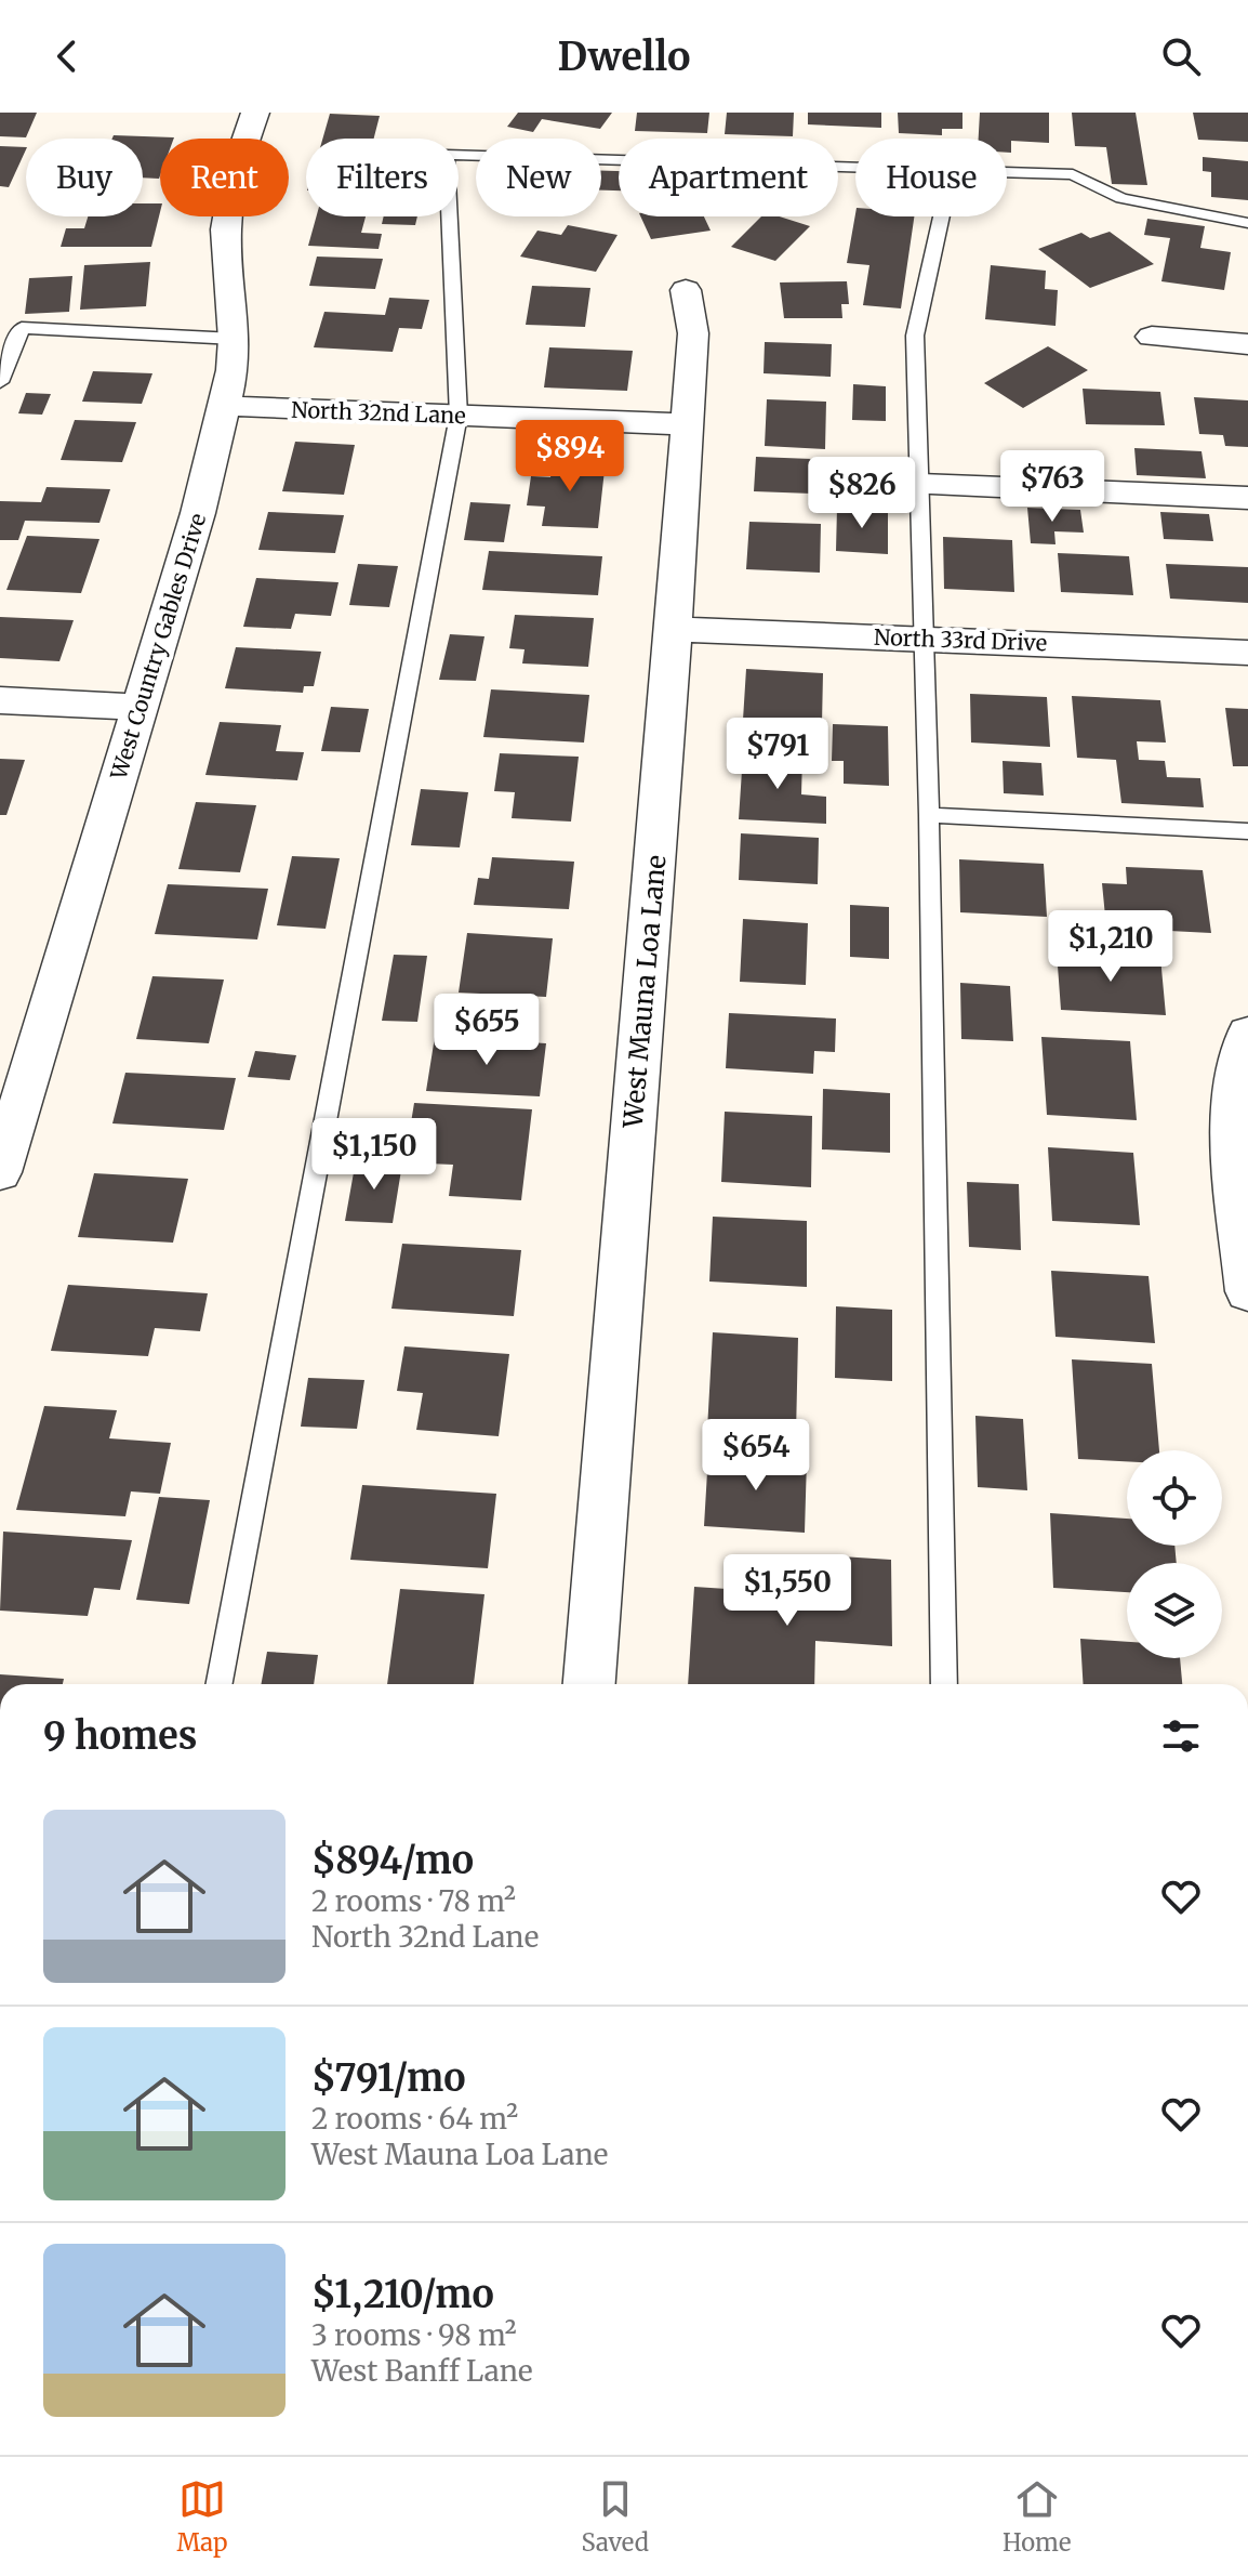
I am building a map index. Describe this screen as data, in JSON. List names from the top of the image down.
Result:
{
  "streets": {
    "street": [
      "North 32nd Lane",
      "North 33rd Drive",
      "West Country Gables Drive",
      "West Mauna Loa Lane"
    ]
  },
  "crossings": [
    ["North 32nd Lane", "West Country Gables Drive"],
    ["North 32nd Lane", "West Mauna Loa Lane"],
    ["North 33rd Drive", "West Mauna Loa Lane"]
  ],
  "page": {
    "header": "Dwello",
    "chip": [
      "Buy",
      "Rent",
      "Filters",
      "New",
      "Apartment",
      "House"
    ],
    "price": [
      "$894",
      "$763",
      "$826",
      "$791",
      "$1,210",
      "$655",
      "$1,150",
      "$654",
      "$1,550"
    ],
    "heading": "9 homes",
    "list": [
      {
        "name": "$894/mo",
        "note": "2 rooms · 78 m² · North 32nd Lane"
      },
      {
        "name": "$791/mo",
        "note": "2 rooms · 64 m² · West Mauna Loa Lane"
      },
      {
        "name": "$1,210/mo",
        "note": "3 rooms · 98 m² · West Banff Lane"
      }
    ],
    "tabs": ["Map", "Saved", "Home"]
  }
}
